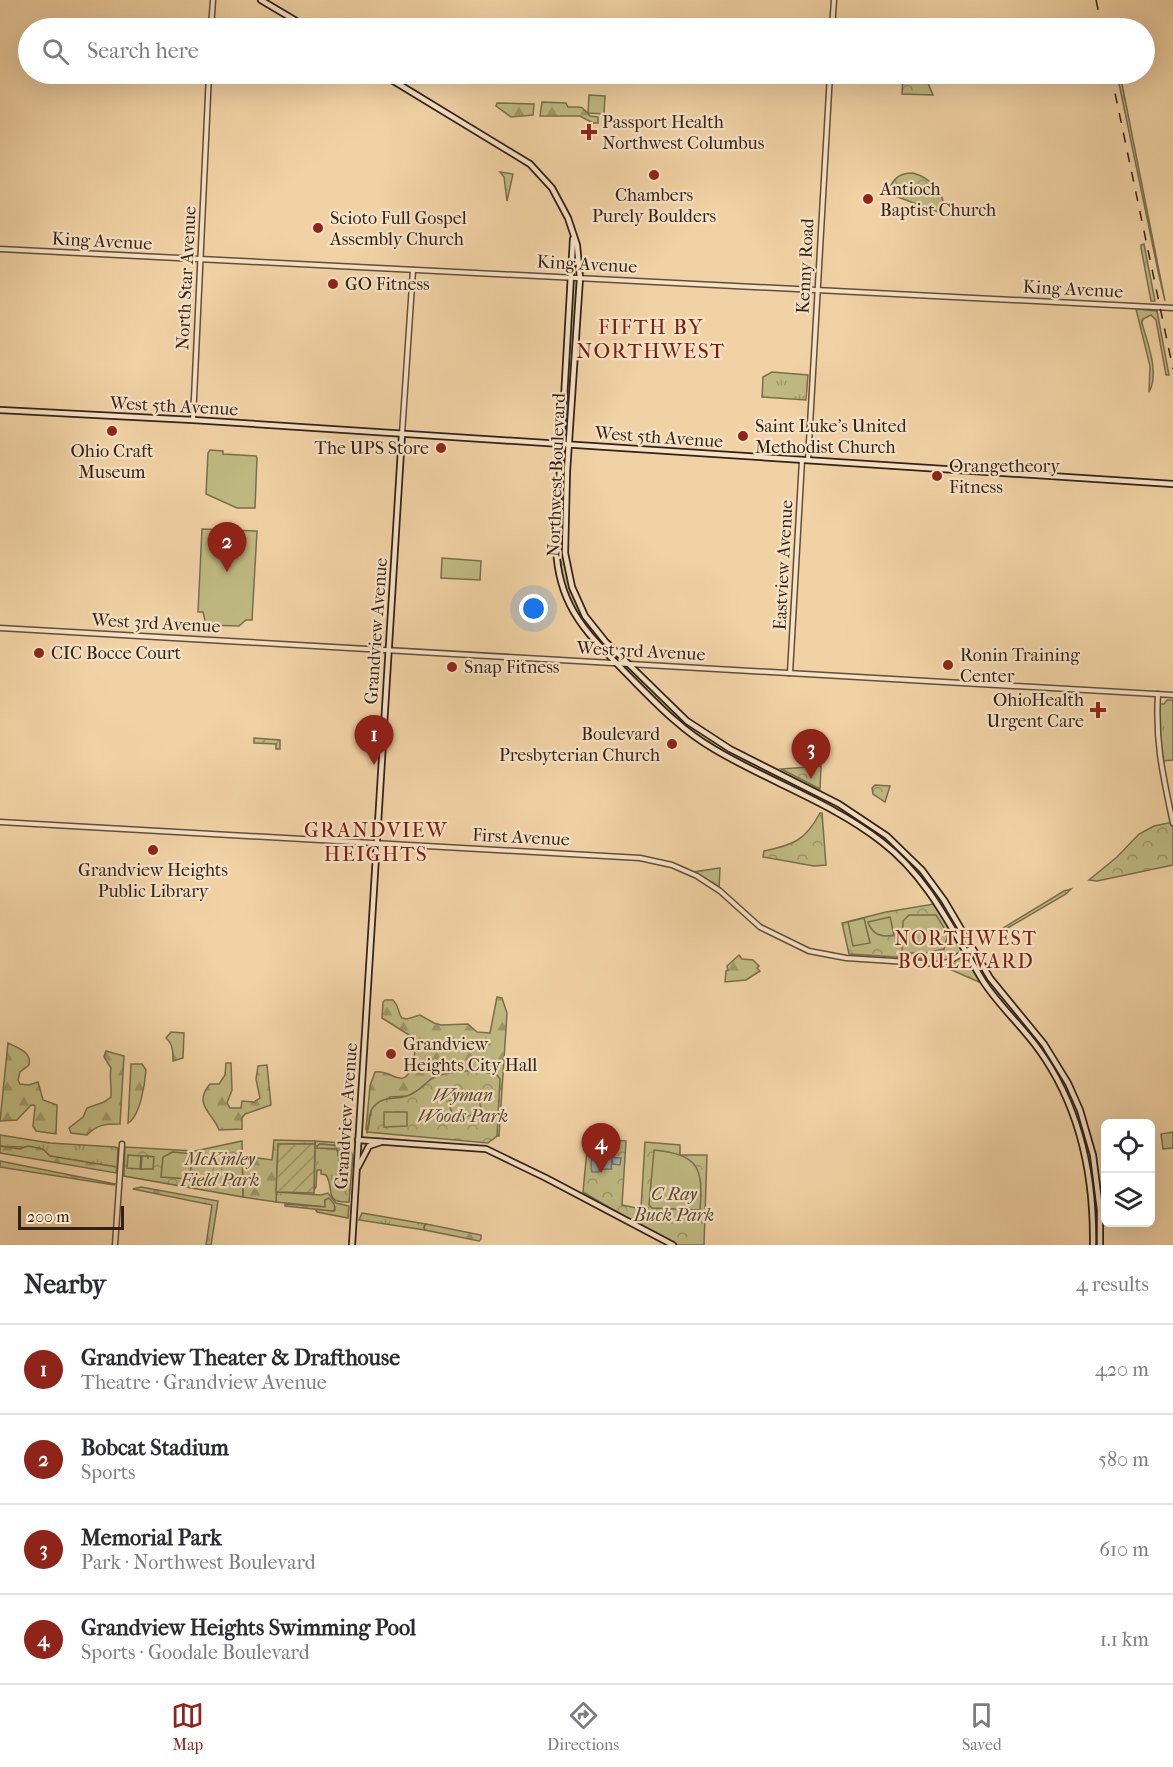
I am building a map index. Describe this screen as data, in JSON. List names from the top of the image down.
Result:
{
  "streets": {
    "main road": ["West 5th Avenue", "Northwest Boulevard", "Grandview Avenue"],
    "street": [
      "King Avenue",
      "Kenny Road",
      "North Star Avenue",
      "Eastview Avenue",
      "West 3rd Avenue",
      "First Avenue"
    ]
  },
  "crossings": [
    ["King Avenue", "Kenny Road"],
    ["King Avenue", "North Star Avenue"],
    ["King Avenue", "Northwest Boulevard"],
    ["King Avenue", "Grandview Avenue"],
    ["Kenny Road", "West 5th Avenue"],
    ["Kenny Road", "Eastview Avenue"],
    ["North Star Avenue", "West 5th Avenue"],
    ["West 5th Avenue", "Northwest Boulevard"],
    ["West 5th Avenue", "Eastview Avenue"],
    ["West 5th Avenue", "Grandview Avenue"],
    ["Northwest Boulevard", "West 3rd Avenue"],
    ["Northwest Boulevard", "First Avenue"],
    ["Eastview Avenue", "West 3rd Avenue"],
    ["West 3rd Avenue", "Grandview Avenue"],
    ["Grandview Avenue", "First Avenue"]
  ],
  "districts": ["FIFTH BY NORTHWEST", "GRANDVIEW HEIGHTS", "NORTHWEST BOULEVARD"],
  "parks": ["Wyman Woods Park", "McKinley Field Park", "C Ray Buck Park"],
  "places": {
    "health": ["Passport Health Northwest Columbus", "OhioHealth Urgent Care"],
    "other": [
      "Chambers Purely Boulders",
      "Antioch Baptist Church",
      "Scioto Full Gospel Assembly Church",
      "GO Fitness",
      "Ohio Craft Museum",
      "Saint Luke's United Methodist Church",
      "The UPS Store",
      "Orangetheory Fitness",
      "CIC Bocce Court",
      "Ronin Training Center",
      "Snap Fitness",
      "Boulevard Presbyterian Church",
      "Grandview Heights Public Library",
      "Grandview Heights City Hall"
    ]
  },
  "scale_bar": "200 m",
  "page": {
    "search": "Search here",
    "pins": [
      "2",
      "1",
      "3",
      "4"
    ],
    "scale": "200 m",
    "heading": ["Nearby", "4 results"],
    "list": [
      {
        "mark": "1",
        "name": "Grandview Theater & Drafthouse",
        "note": "Theatre · Grandview Avenue",
        "value": "420 m"
      },
      {
        "mark": "2",
        "name": "Bobcat Stadium",
        "note": "Sports",
        "value": "580 m"
      },
      {
        "mark": "3",
        "name": "Memorial Park",
        "note": "Park · Northwest Boulevard",
        "value": "610 m"
      },
      {
        "mark": "4",
        "name": "Grandview Heights Swimming Pool",
        "note": "Sports · Goodale Boulevard",
        "value": "1.1 km"
      }
    ],
    "nav": ["Map", "Directions", "Saved"]
  }
}
